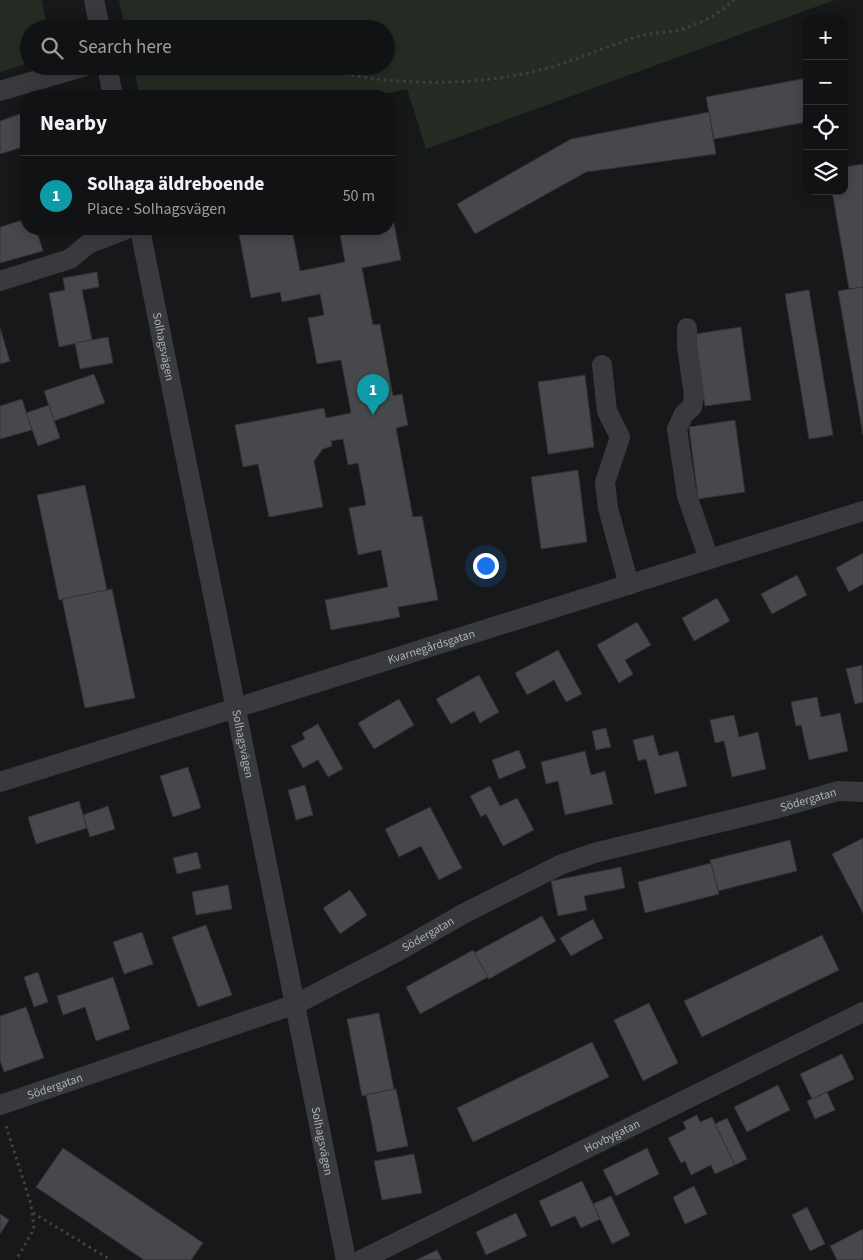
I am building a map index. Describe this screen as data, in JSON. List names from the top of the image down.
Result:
{
  "streets": {
    "street": [
      "Solhagsvägen",
      "Kvarnegårdsgatan",
      "Södergatan",
      "Hovbygatan"
    ]
  },
  "crossings": [
    ["Solhagsvägen", "Kvarnegårdsgatan"],
    ["Solhagsvägen", "Södergatan"]
  ],
  "page": {
    "map_buttons": ["+", "−"],
    "search": "Search here",
    "heading": "Nearby",
    "list": [
      {
        "mark": "1",
        "name": "Solhaga äldreboende",
        "note": "Place · Solhagsvägen",
        "value": "50 m"
      }
    ],
    "pins": "1"
  }
}
